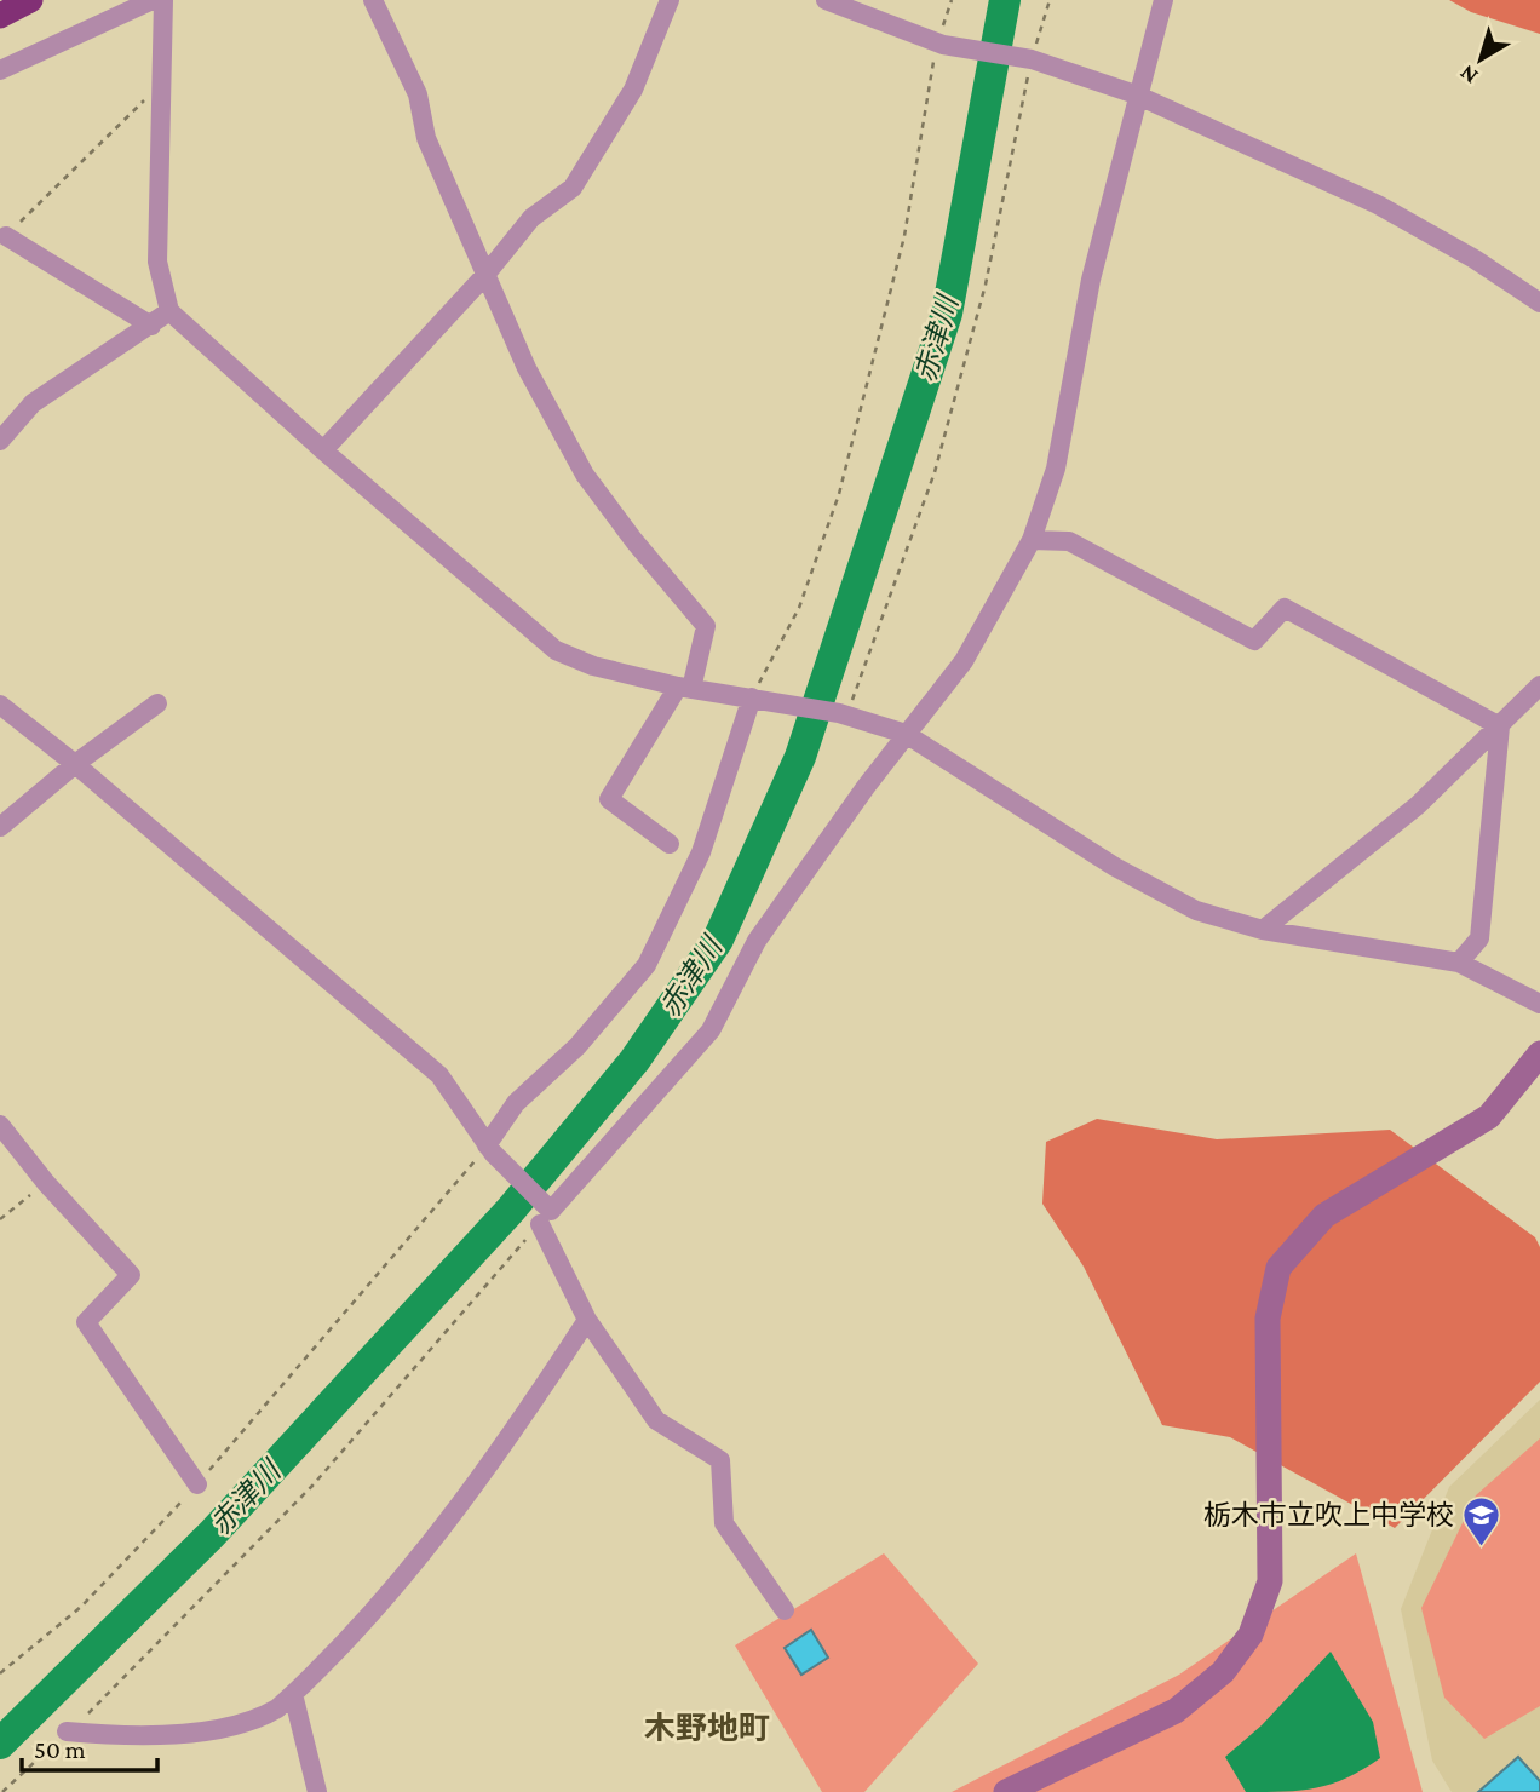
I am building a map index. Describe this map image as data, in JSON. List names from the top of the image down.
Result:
{
  "districts": ["木野地町"],
  "water": ["赤津川"],
  "places": {
    "school or university": ["栃木市立吹上中学校"]
  },
  "scale_bar": "50 m",
  "north": "bottom left"
}
